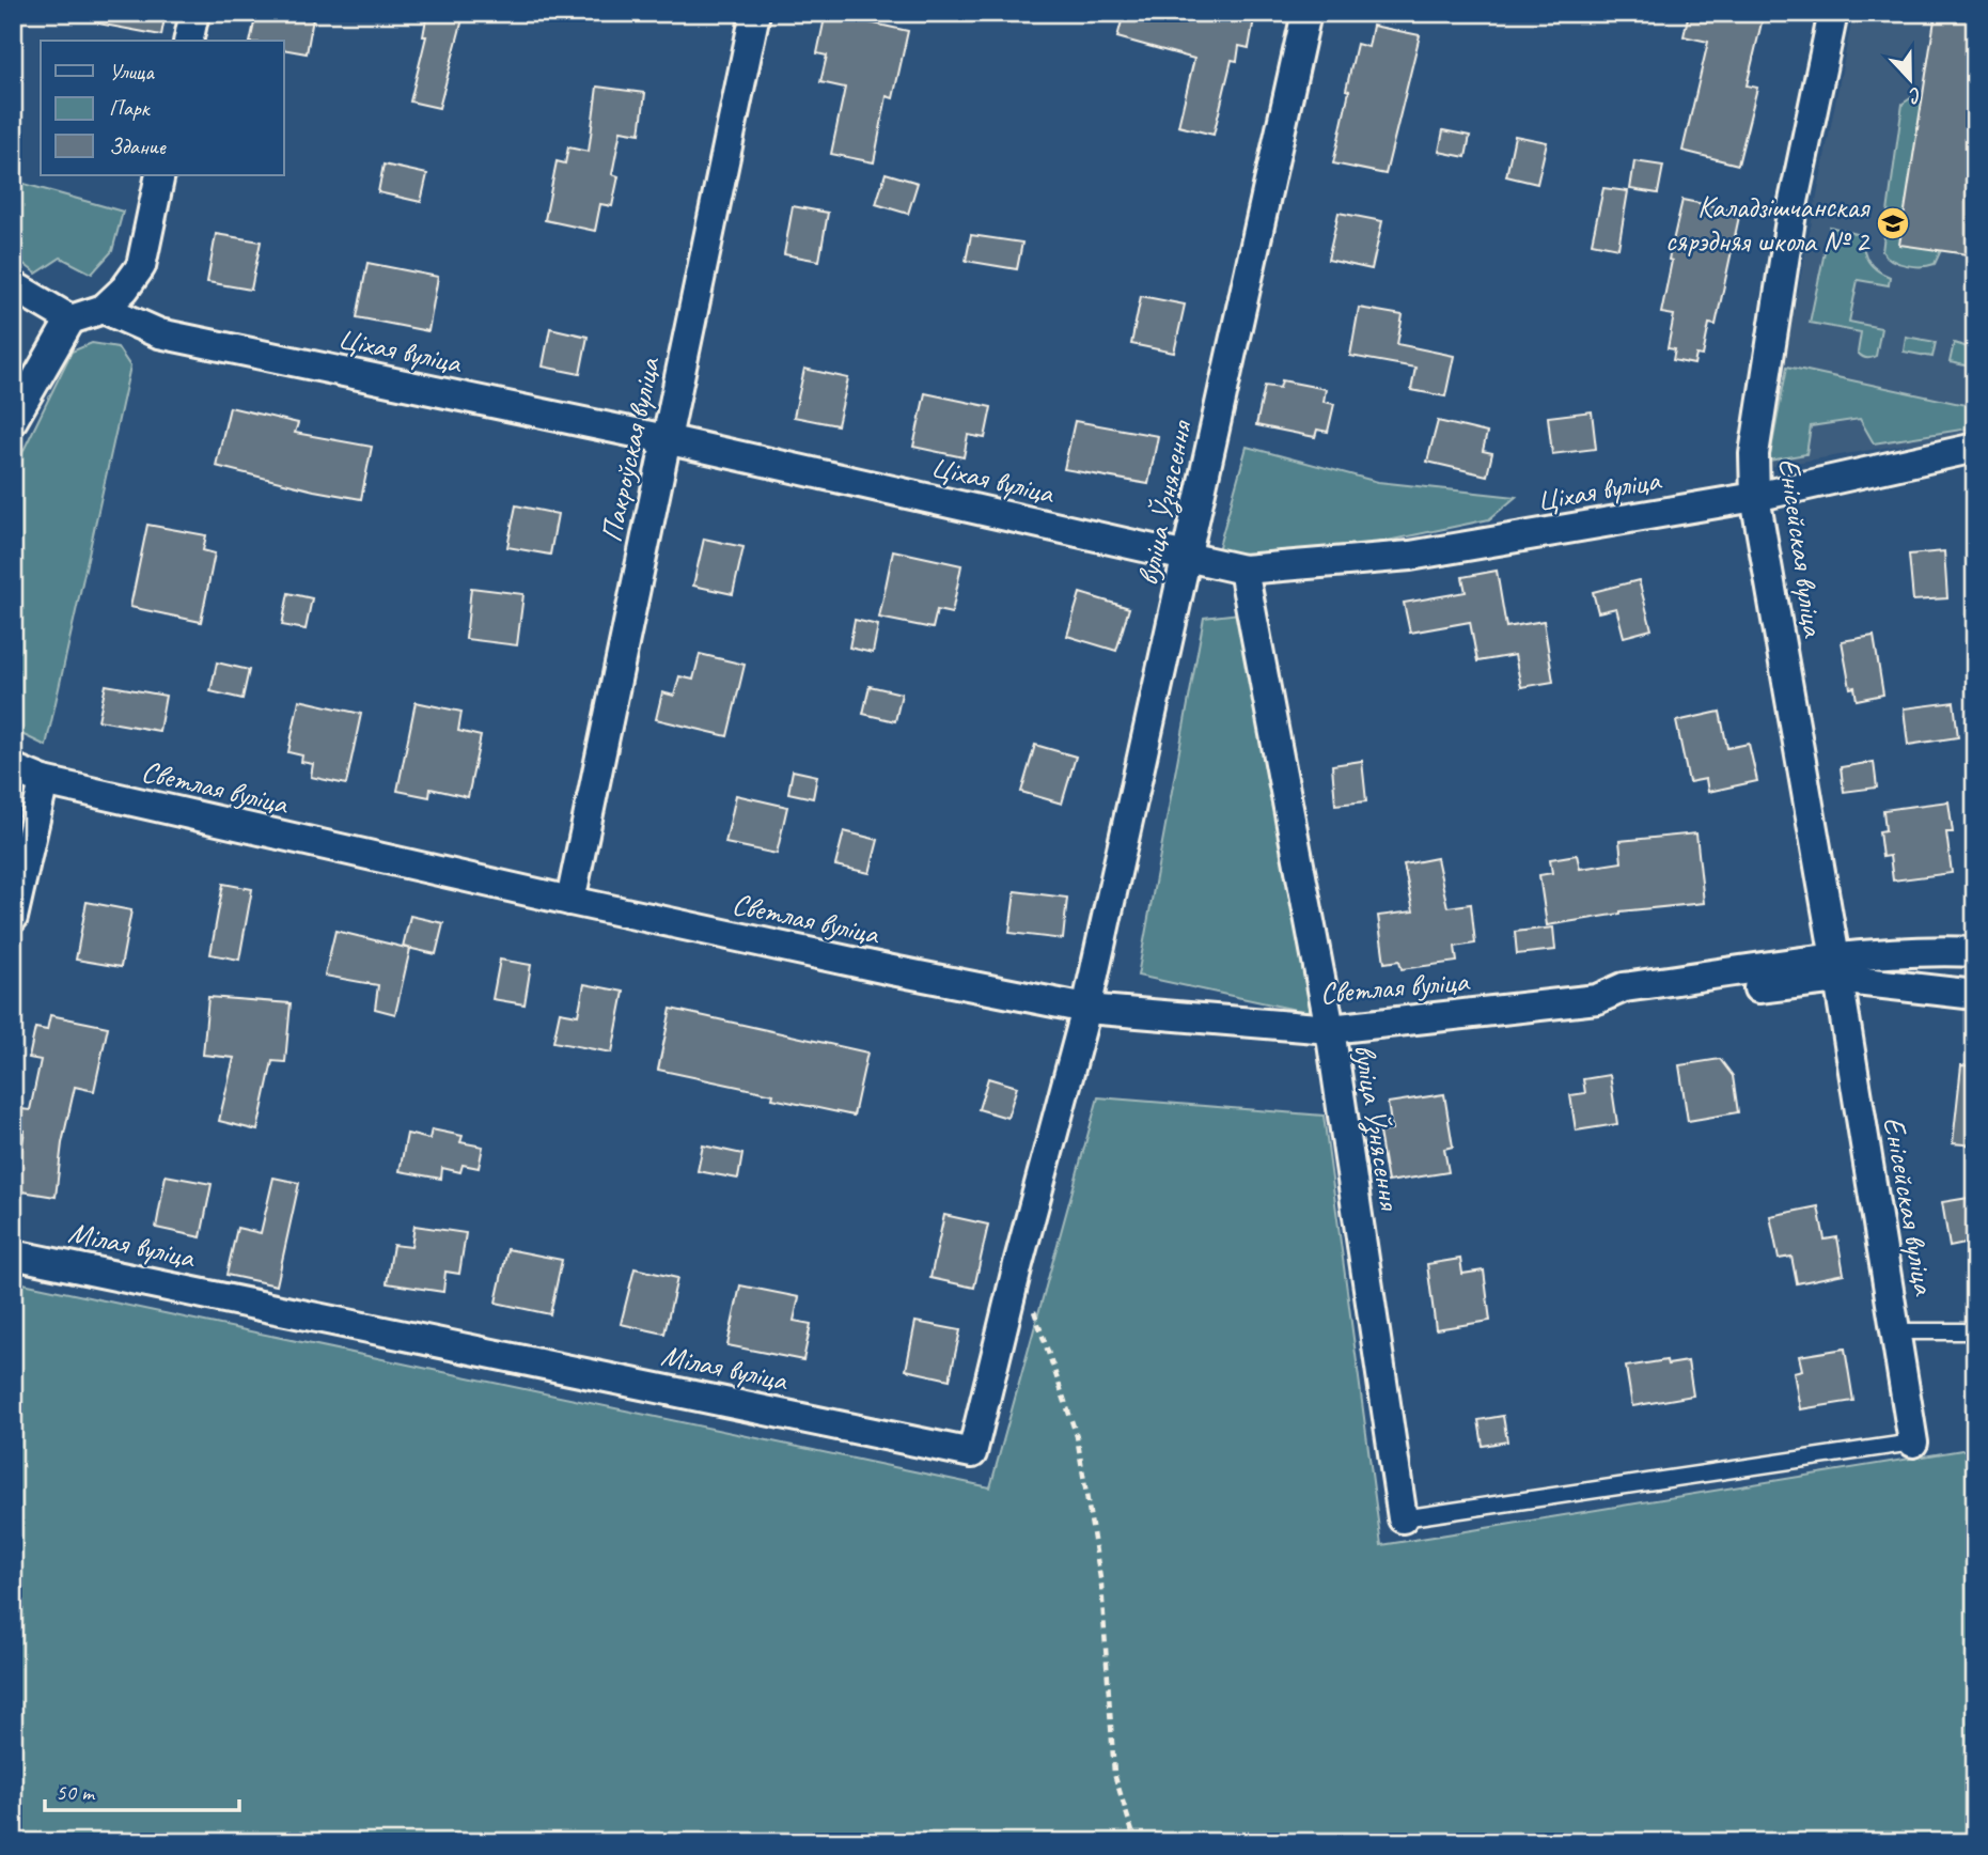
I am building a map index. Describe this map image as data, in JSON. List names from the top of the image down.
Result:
{
  "streets": {
    "street": [
      "Ціхая вуліца",
      "Пакроўская вуліца",
      "вуліца Ўзнясення",
      "Енісейская вуліца",
      "Светлая вуліца",
      "Мілая вуліца"
    ]
  },
  "crossings": [
    ["Ціхая вуліца", "Пакроўская вуліца"],
    ["Ціхая вуліца", "вуліца Ўзнясення"],
    ["Ціхая вуліца", "Енісейская вуліца"],
    ["Пакроўская вуліца", "Светлая вуліца"],
    ["вуліца Ўзнясення", "Светлая вуліца"],
    ["вуліца Ўзнясення", "Мілая вуліца"],
    ["Енісейская вуліца", "Светлая вуліца"],
    ["Светлая вуліца", "Мілая вуліца"]
  ],
  "places": {
    "school or university": ["Каладзішчанская сярэдняя школа № 2"]
  },
  "legend": ["Улица", "Парк", "Здание"],
  "scale_bar": "50 m",
  "north": "bottom"
}
